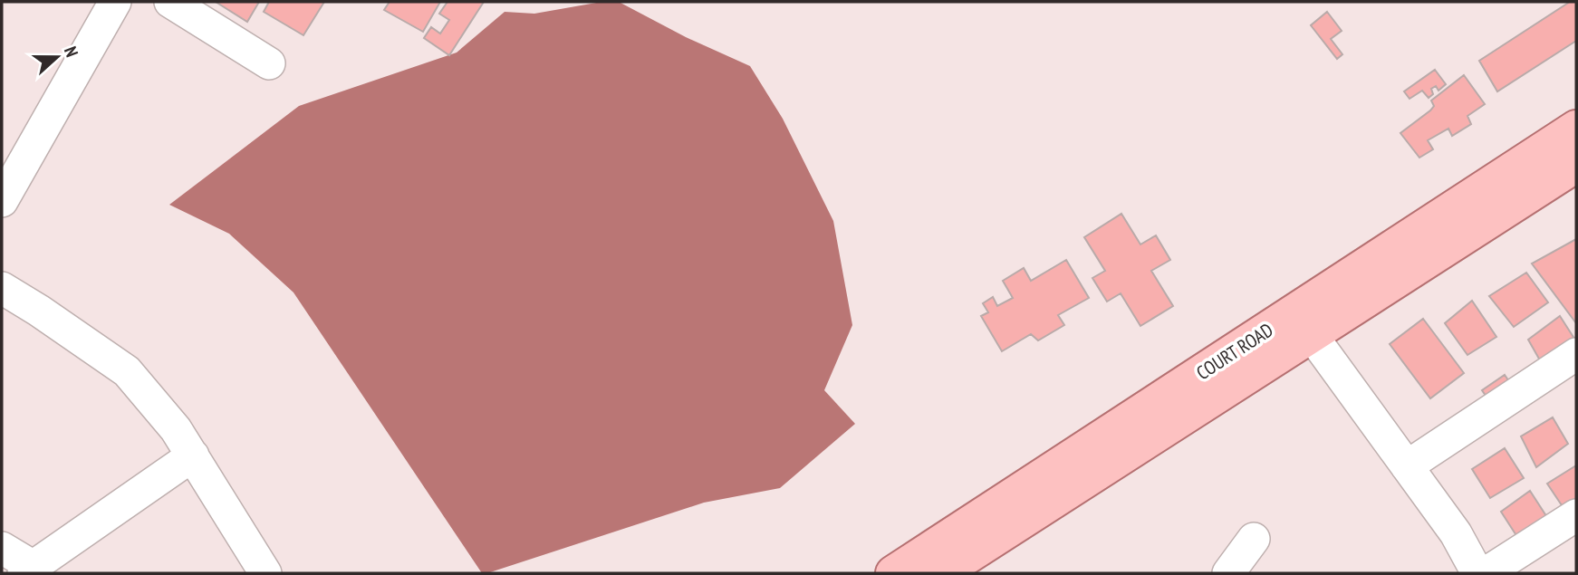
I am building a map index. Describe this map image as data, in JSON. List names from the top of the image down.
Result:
{
  "streets": {
    "main road": ["COURT ROAD"]
  },
  "north": "right"
}
